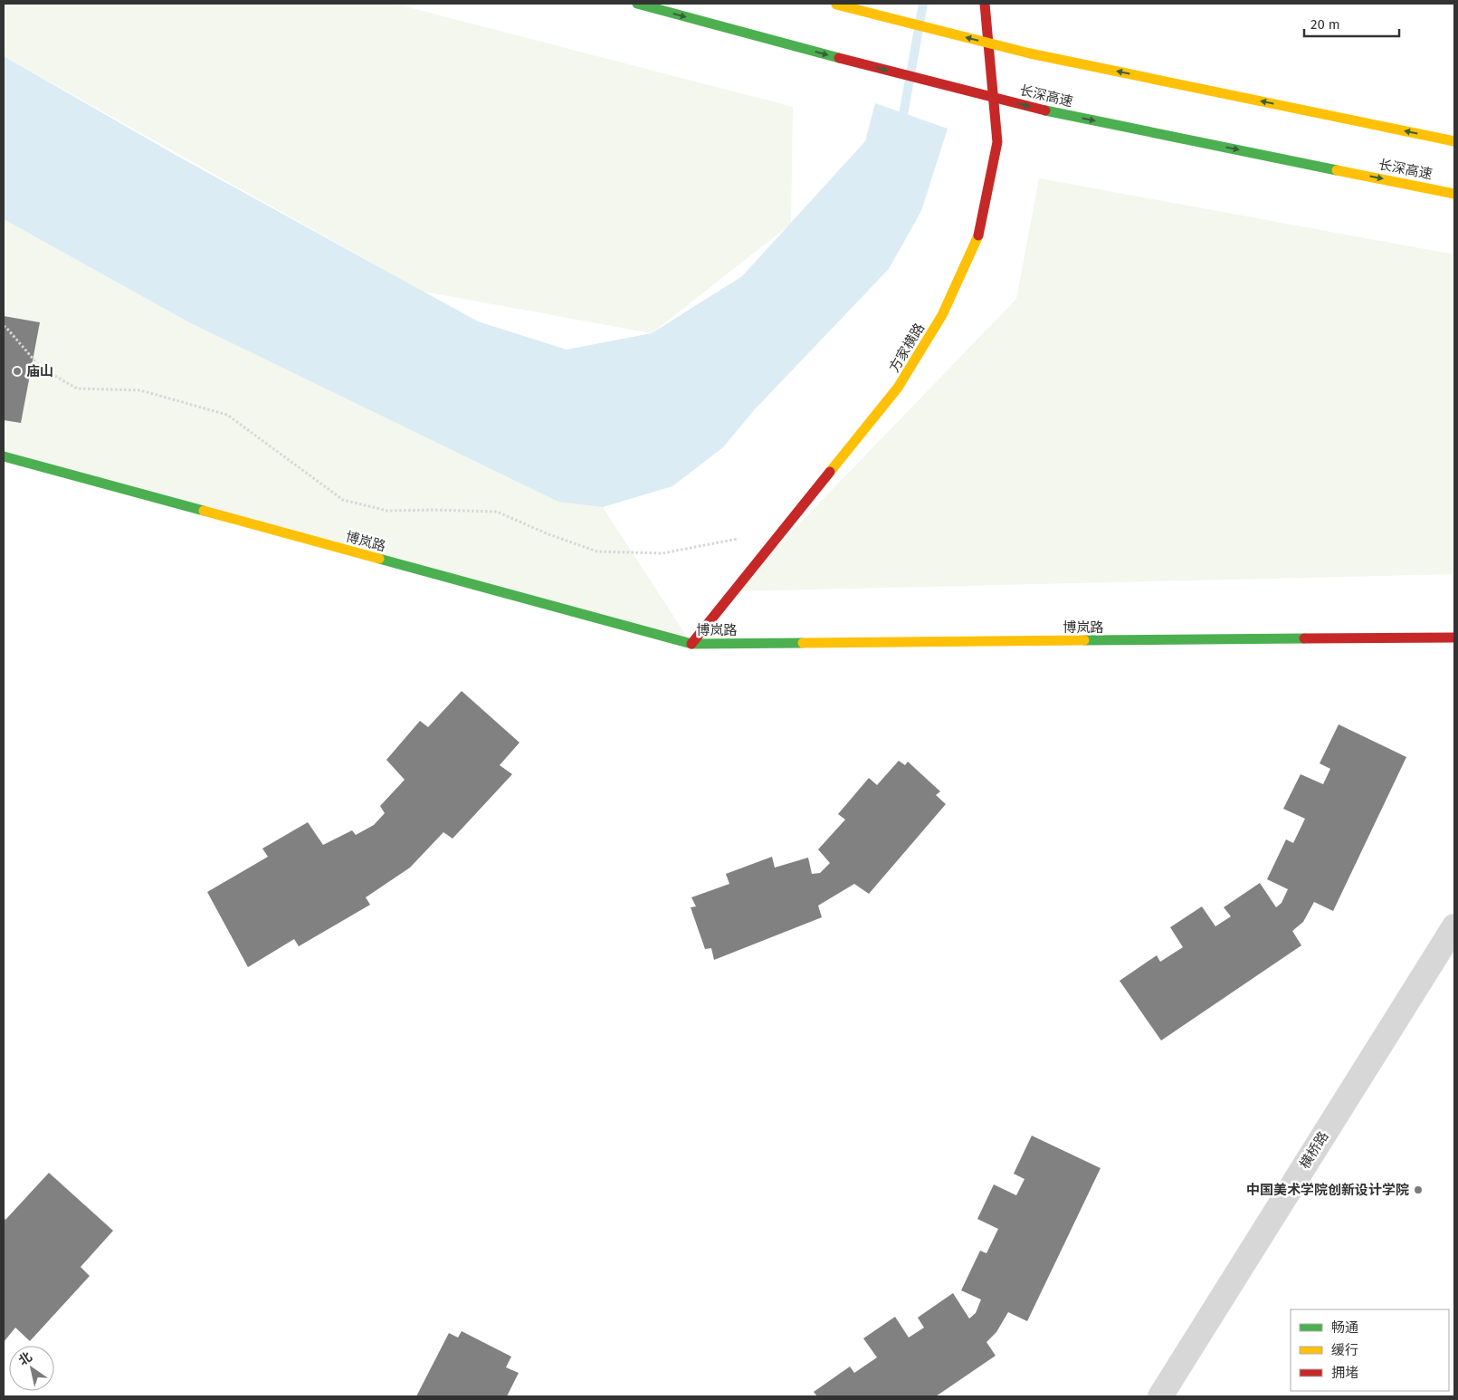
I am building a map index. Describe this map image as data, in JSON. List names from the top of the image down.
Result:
{
  "streets": {
    "main road": ["长深高速", "方家横路", "博岚路"],
    "street": ["横桥路"]
  },
  "crossings": [
    ["方家横路", "博岚路"]
  ],
  "places": ["庙山", "中国美术学院创新设计学院"],
  "legend": ["畅通", "缓行", "拥堵"],
  "scale_bar": "20 m",
  "north": "top left"
}
